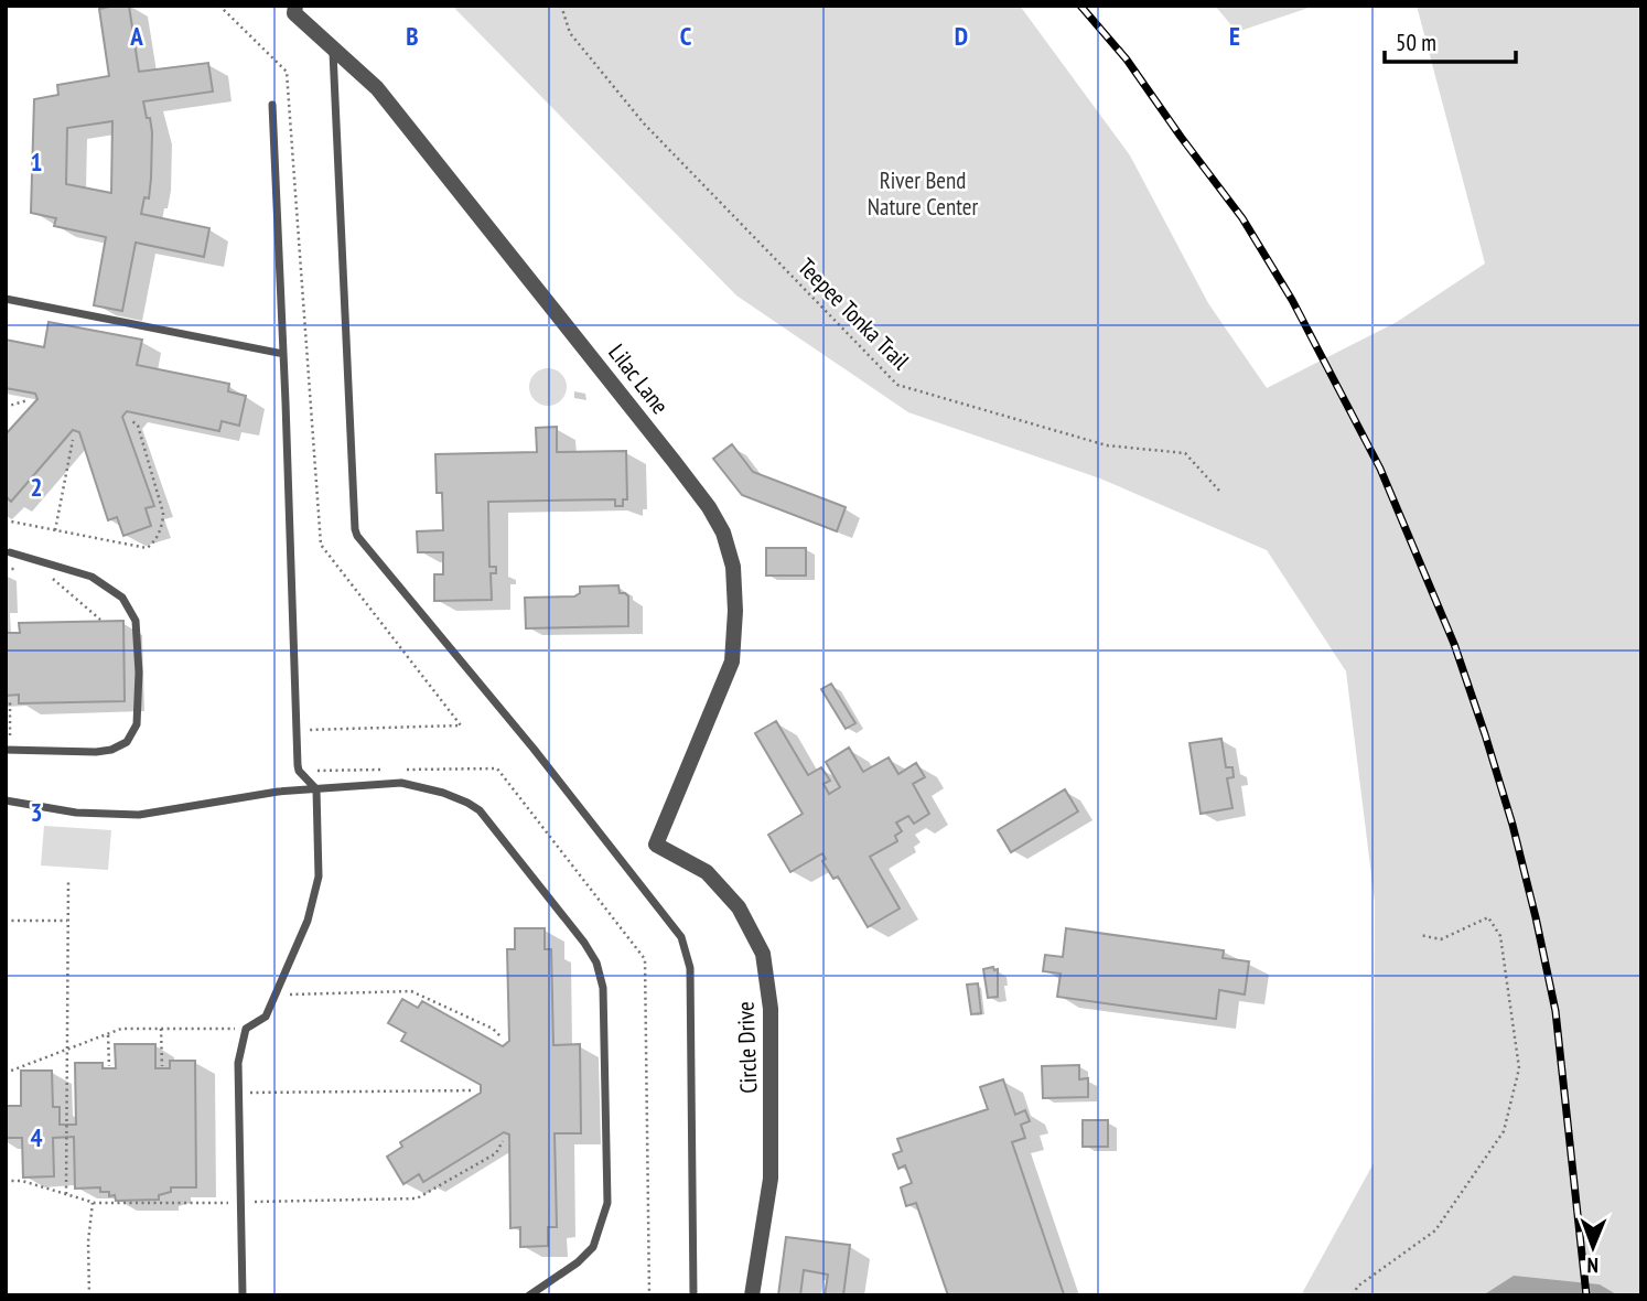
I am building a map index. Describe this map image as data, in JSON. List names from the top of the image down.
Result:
{
  "streets": {
    "street": ["Lilac Lane", "Circle Drive"],
    "path": ["Teepee Tonka Trail"]
  },
  "crossings": [
    ["Lilac Lane", "Circle Drive"]
  ],
  "parks": ["River Bend Nature Center"],
  "scale_bar": "50 m",
  "north": "bottom",
  "grid": {
    "columns": [
      "A",
      "B",
      "C",
      "D",
      "E"
    ],
    "rows": [
      "1",
      "2",
      "3",
      "4"
    ]
  }
}
